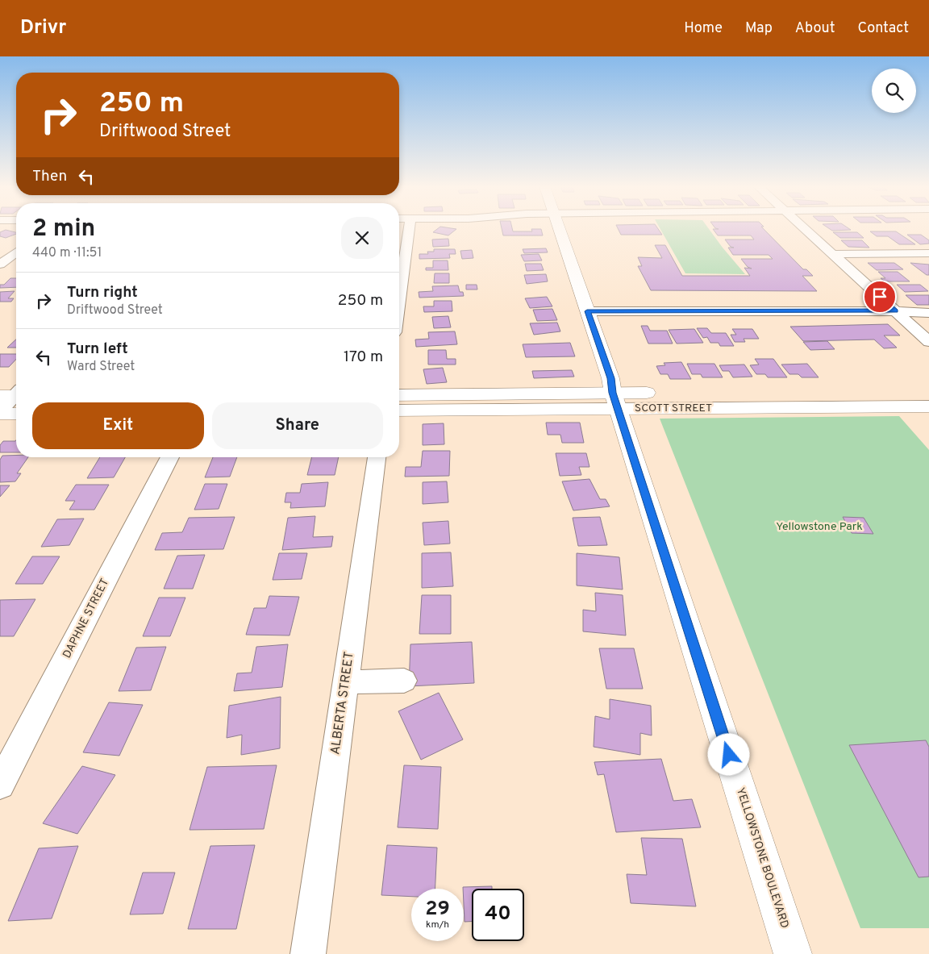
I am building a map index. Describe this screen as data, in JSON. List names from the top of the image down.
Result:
{
  "streets": {
    "main road": ["SCOTT STREET", "YELLOWSTONE BOULEVARD"],
    "street": ["DAPHNE STREET", "ALBERTA STREET"]
  },
  "crossings": [
    ["SCOTT STREET", "YELLOWSTONE BOULEVARD"]
  ],
  "parks": ["Yellowstone Park"],
  "page": {
    "header": "Drivr",
    "nav": [
      "Home",
      "Map",
      "About",
      "Contact"
    ],
    "turn": ["250 m", "Driftwood Street"],
    "then": "Then",
    "heading": ["2 min", "440 m · 11:51"],
    "list": [
      {
        "name": "Turn right",
        "note": "Driftwood Street",
        "value": "250 m"
      },
      {
        "name": "Turn left",
        "note": "Ward Street",
        "value": "170 m"
      }
    ],
    "buttons": ["Exit", "Share"],
    "speed": "29 km/h",
    "limit": "40"
  }
}
